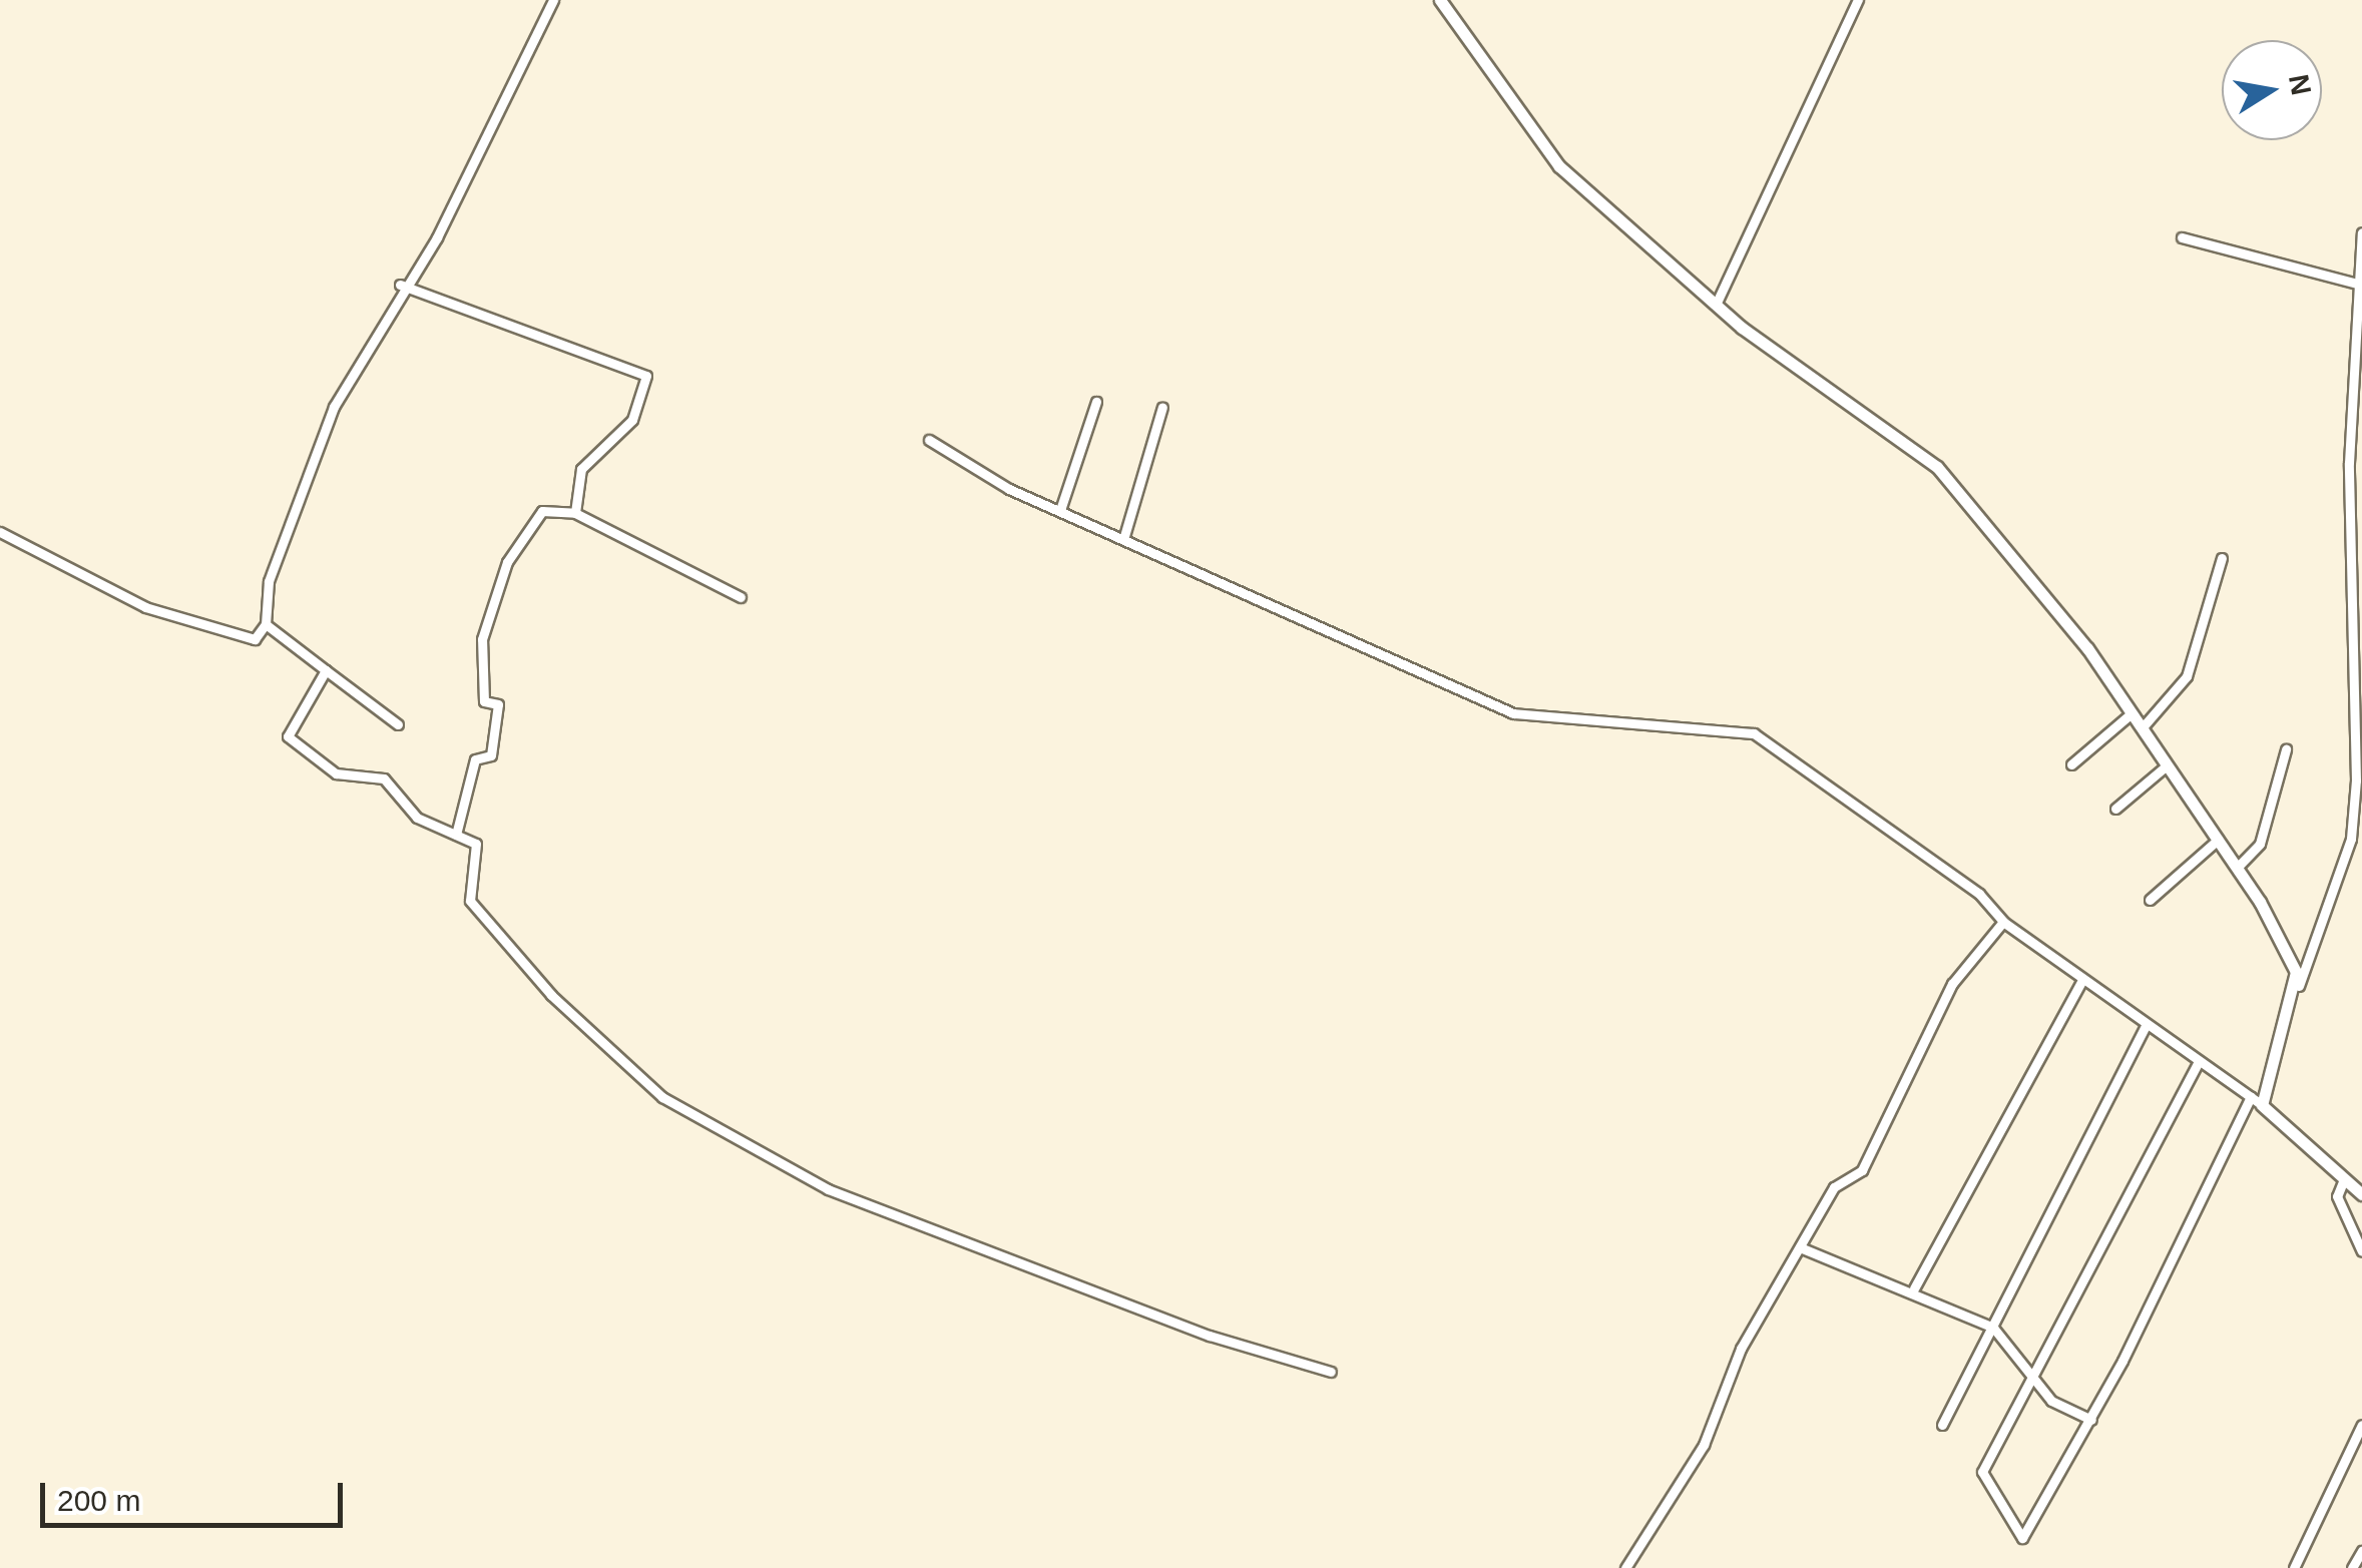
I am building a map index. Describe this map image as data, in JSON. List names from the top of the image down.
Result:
{
  "scale_bar": "200 m",
  "north": "right"
}
